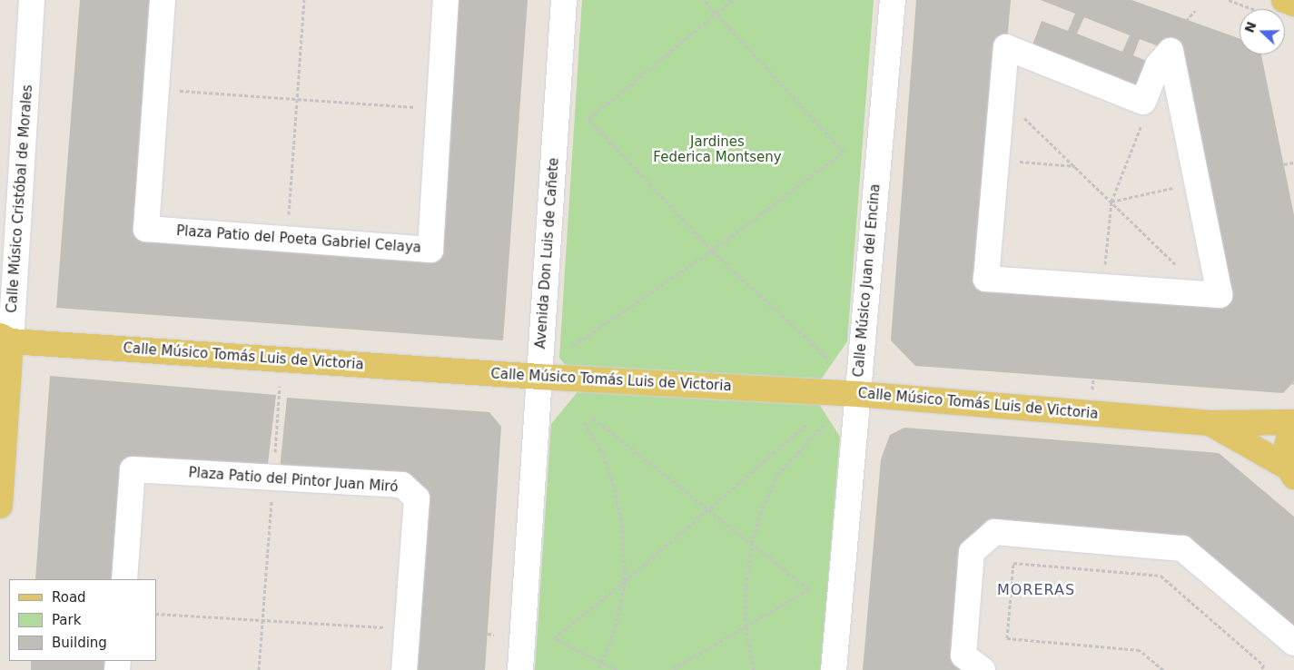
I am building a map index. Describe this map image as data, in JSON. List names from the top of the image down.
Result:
{
  "streets": {
    "main road": ["Calle Músico Cristóbal de Morales", "Calle Músico Tomás Luis de Victoria"],
    "street": [
      "Plaza Patio del Poeta Gabriel Celaya",
      "Avenida Don Luis de Cañete",
      "Calle Músico Juan del Encina",
      "Plaza Patio del Pintor Juan Miró"
    ]
  },
  "crossings": [
    ["Calle Músico Cristóbal de Morales", "Calle Músico Tomás Luis de Victoria"],
    ["Avenida Don Luis de Cañete", "Calle Músico Tomás Luis de Victoria"],
    ["Calle Músico Juan del Encina", "Calle Músico Tomás Luis de Victoria"]
  ],
  "districts": ["MORERAS"],
  "parks": ["Jardines Federica Montseny"],
  "legend": ["Road", "Park", "Building"],
  "north": "left"
}
